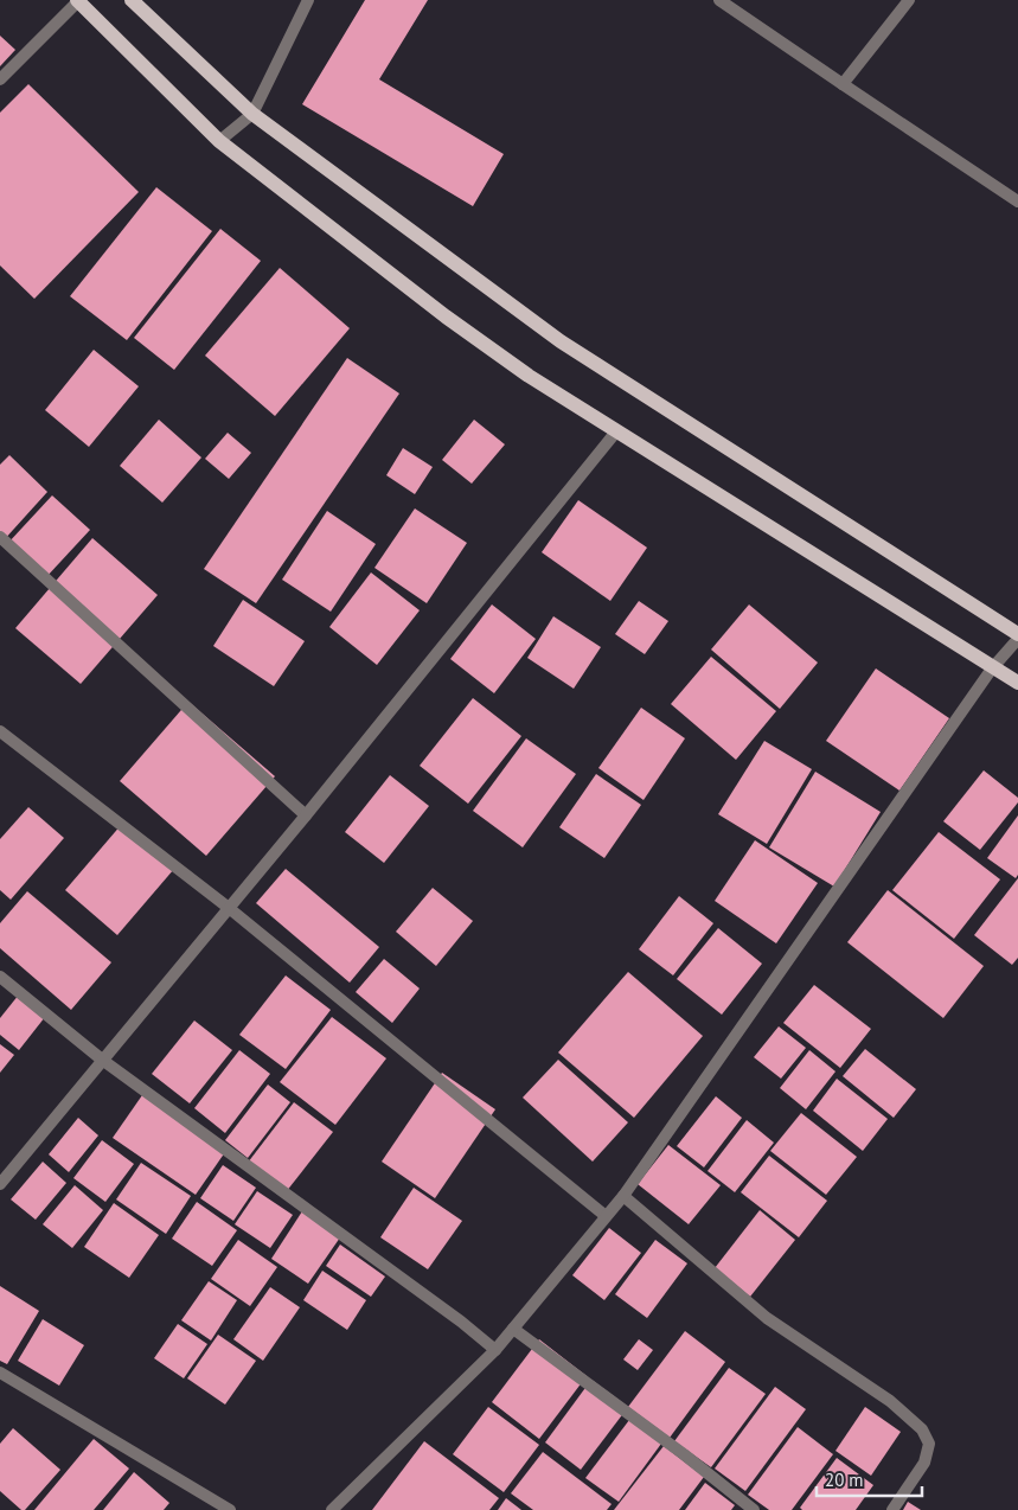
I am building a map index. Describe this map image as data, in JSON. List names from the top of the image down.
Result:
{
  "scale_bar": "20 m"
}
